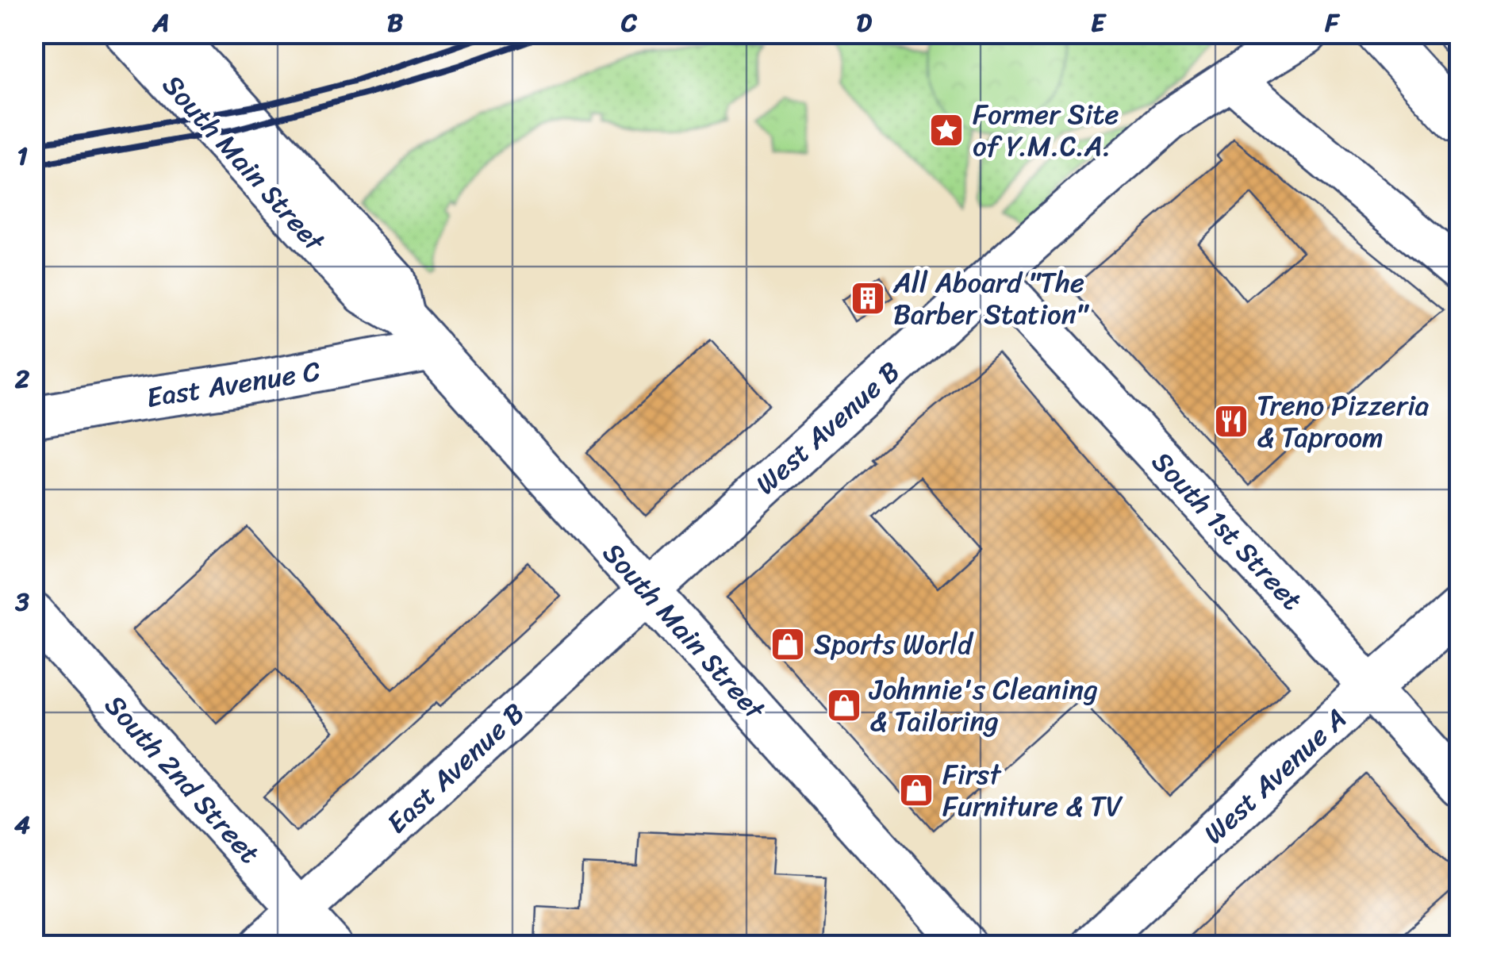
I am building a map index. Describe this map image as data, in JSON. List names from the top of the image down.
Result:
{
  "streets": {
    "street": [
      "South Main Street",
      "East Avenue C",
      "West Avenue B",
      "South 1st Street",
      "East Avenue B",
      "West Avenue A",
      "South 2nd Street"
    ]
  },
  "crossings": [
    ["South Main Street", "East Avenue C"],
    ["South Main Street", "West Avenue B"],
    ["South Main Street", "East Avenue B"],
    ["West Avenue B", "South 1st Street"],
    ["West Avenue B", "East Avenue B"],
    ["South 1st Street", "West Avenue A"],
    ["East Avenue B", "South 2nd Street"]
  ],
  "places": {
    "place": ["Former Site of Y.M.C.A."],
    "building": ["All Aboard \"The Barber Station\""],
    "restaurant": ["Treno Pizzeria & Taproom"],
    "shop": ["Sports World", "Johnnie's Cleaning & Tailoring", "First Furniture & TV"]
  },
  "grid": {
    "columns": [
      "A",
      "B",
      "C",
      "D",
      "E",
      "F"
    ],
    "rows": [
      "1",
      "2",
      "3",
      "4"
    ]
  }
}
